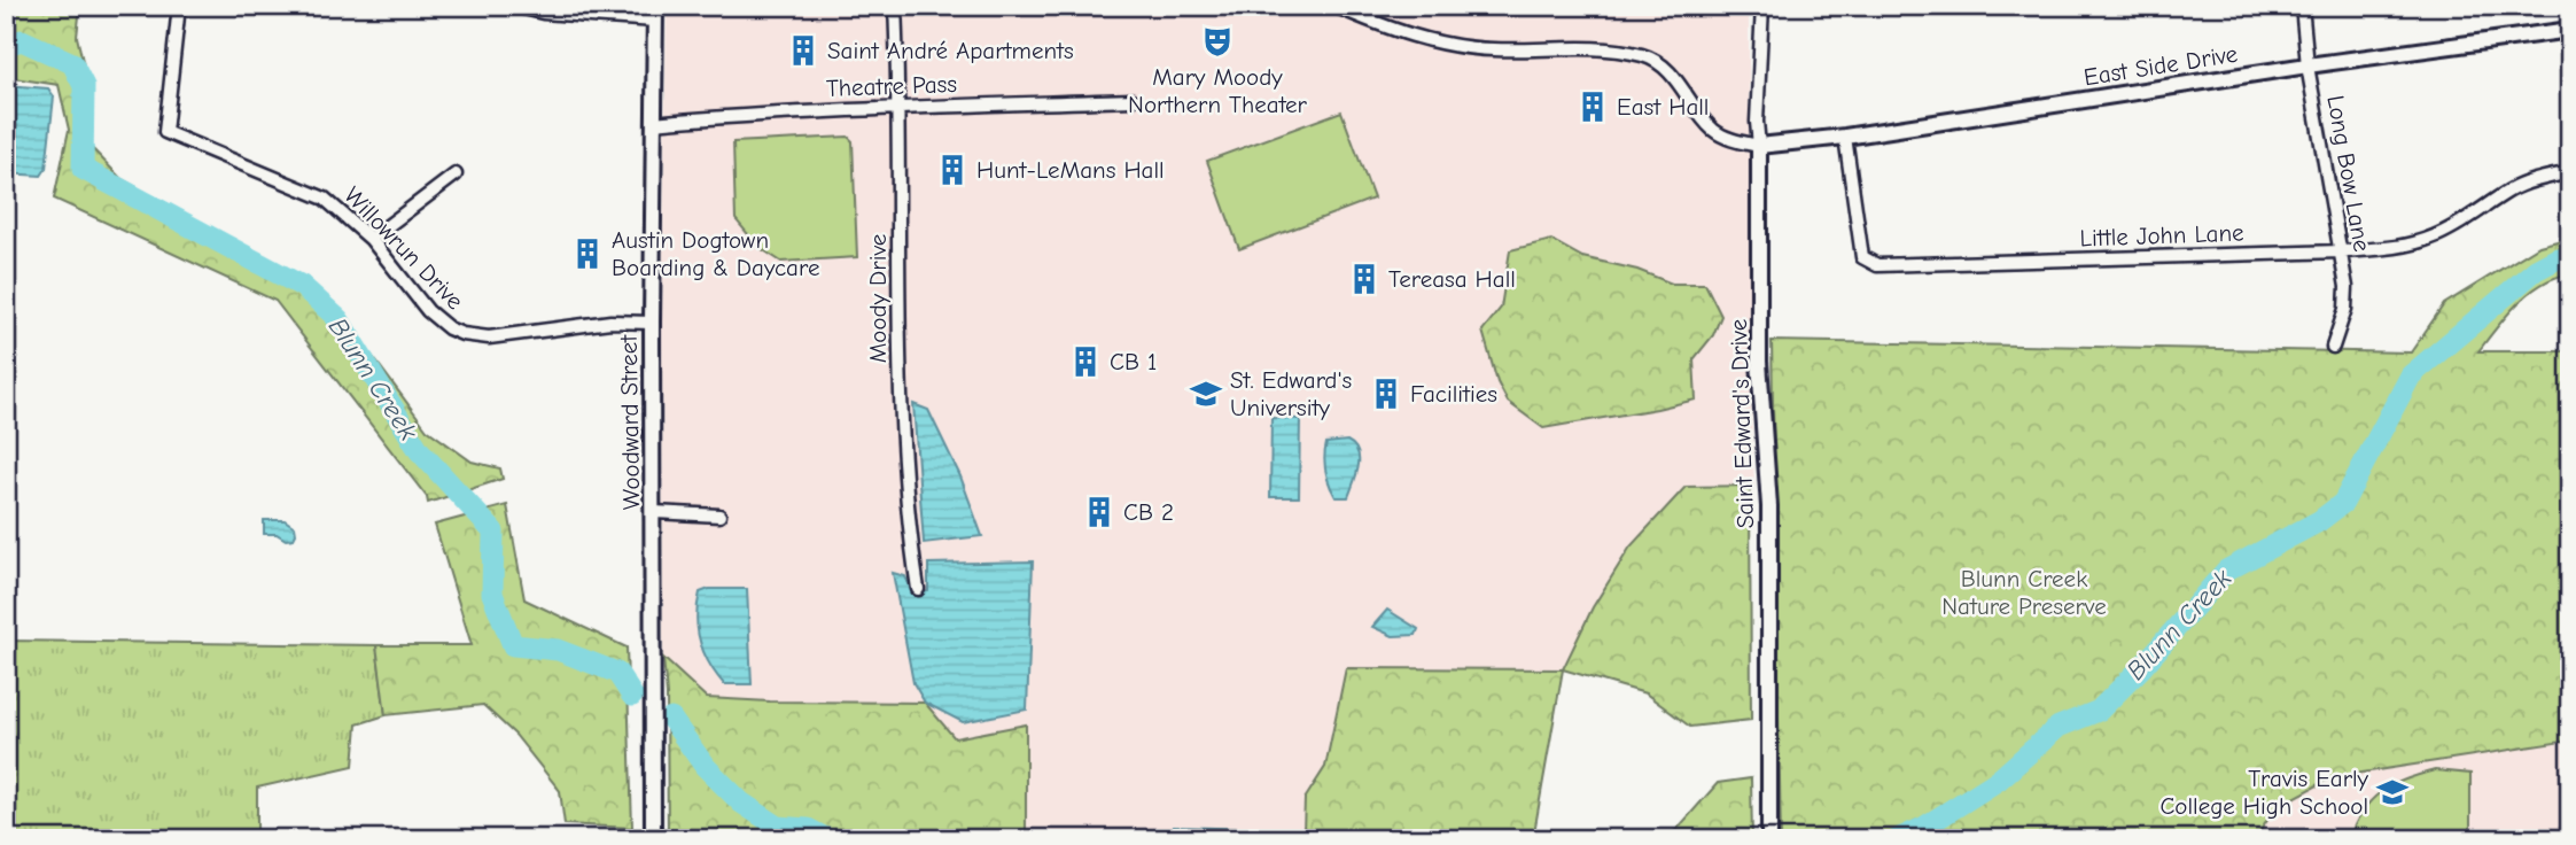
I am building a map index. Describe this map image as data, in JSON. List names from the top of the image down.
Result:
{
  "streets": {
    "street": [
      "East Side Drive",
      "Theatre Pass",
      "Long Bow Lane",
      "Little John Lane",
      "Willowrun Drive",
      "Moody Drive",
      "Woodward Street",
      "Saint Edward's Drive"
    ]
  },
  "crossings": [
    ["East Side Drive", "Long Bow Lane"],
    ["East Side Drive", "Little John Lane"],
    ["East Side Drive", "Saint Edward's Drive"],
    ["Theatre Pass", "Moody Drive"],
    ["Theatre Pass", "Woodward Street"],
    ["Long Bow Lane", "Little John Lane"],
    ["Willowrun Drive", "Woodward Street"]
  ],
  "water": ["Blunn Creek"],
  "parks": ["Blunn Creek Nature Preserve"],
  "places": {
    "theatre": ["Mary Moody Northern Theater"],
    "building": [
      "Saint André Apartments",
      "East Hall",
      "Hunt-LeMans Hall",
      "Austin Dogtown Boarding & Daycare",
      "Tereasa Hall",
      "CB 1",
      "Facilities",
      "CB 2"
    ],
    "school or university": ["St. Edward's University", "Travis Early College High School"]
  }
}
